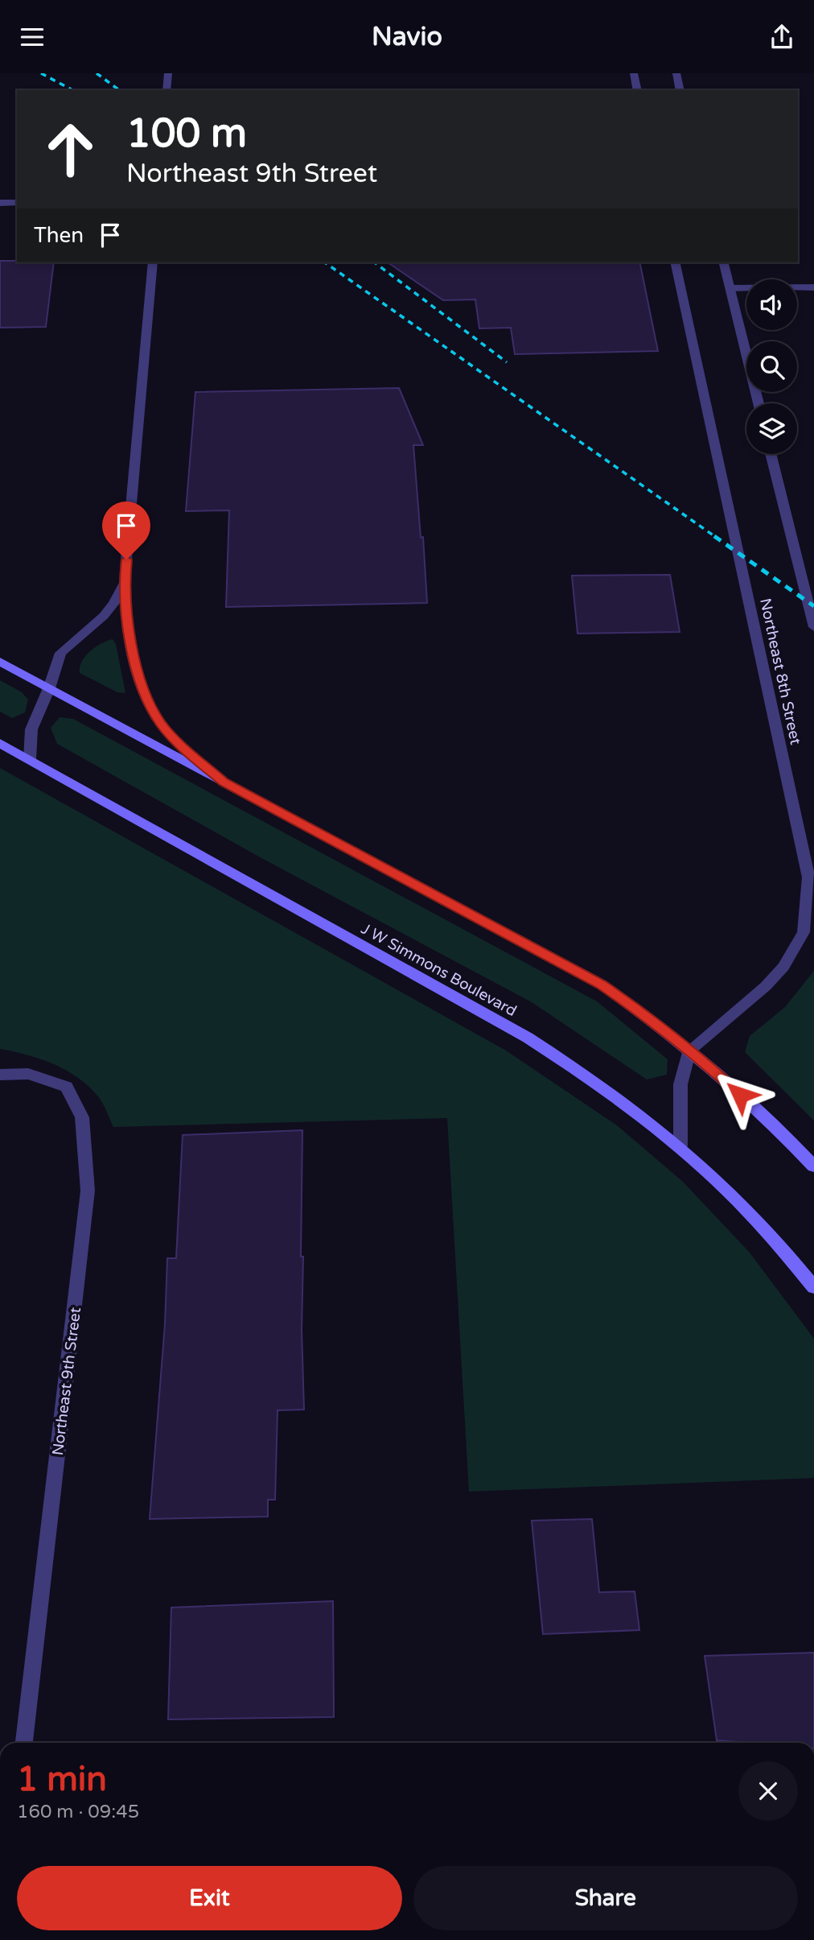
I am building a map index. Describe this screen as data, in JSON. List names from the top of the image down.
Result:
{
  "streets": {
    "main road": ["J W Simmons Boulevard"],
    "street": ["Northeast 8th Street", "Northeast 9th Street"]
  },
  "crossings": [
    ["Northeast 8th Street", "J W Simmons Boulevard"]
  ],
  "page": {
    "header": "Navio",
    "turn": ["100 m", "Northeast 9th Street"],
    "then": "Then",
    "heading": ["1 min", "160 m · 09:45"],
    "buttons": ["Exit", "Share"]
  }
}
